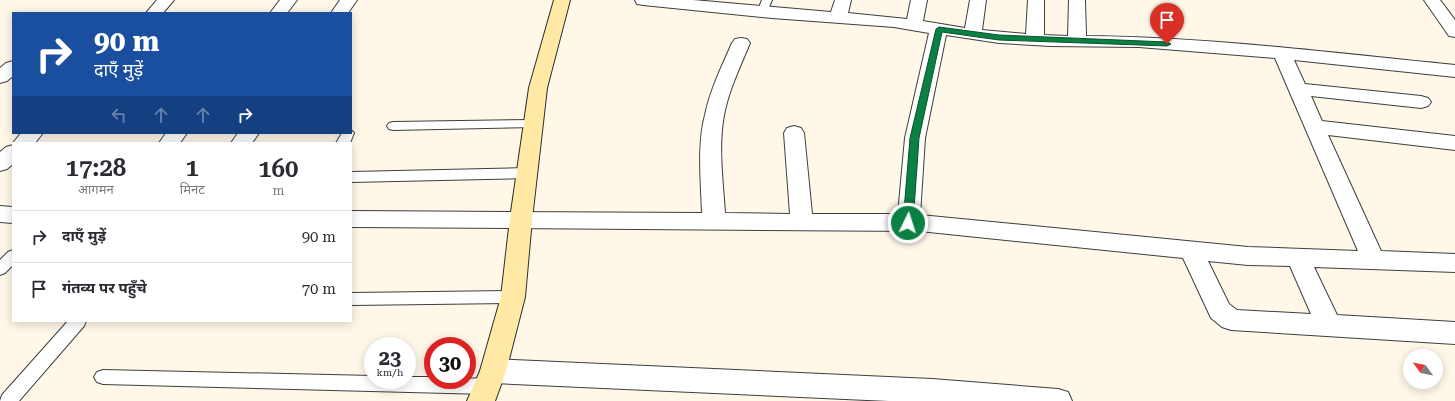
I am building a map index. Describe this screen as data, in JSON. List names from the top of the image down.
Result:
{
  "north": "top left",
  "page": {
    "turn": ["90 m", "दाएँ मुड़ें"],
    "eta": [
      "17:28",
      "आगमन",
      "1",
      "मिनट",
      "160",
      "m"
    ],
    "list": [
      {
        "name": "दाएँ मुड़ें",
        "value": "90 m"
      },
      {
        "name": "गंतव्य पर पहुँचे",
        "value": "70 m"
      }
    ],
    "speed": "23 km/h",
    "limit": "30"
  }
}
